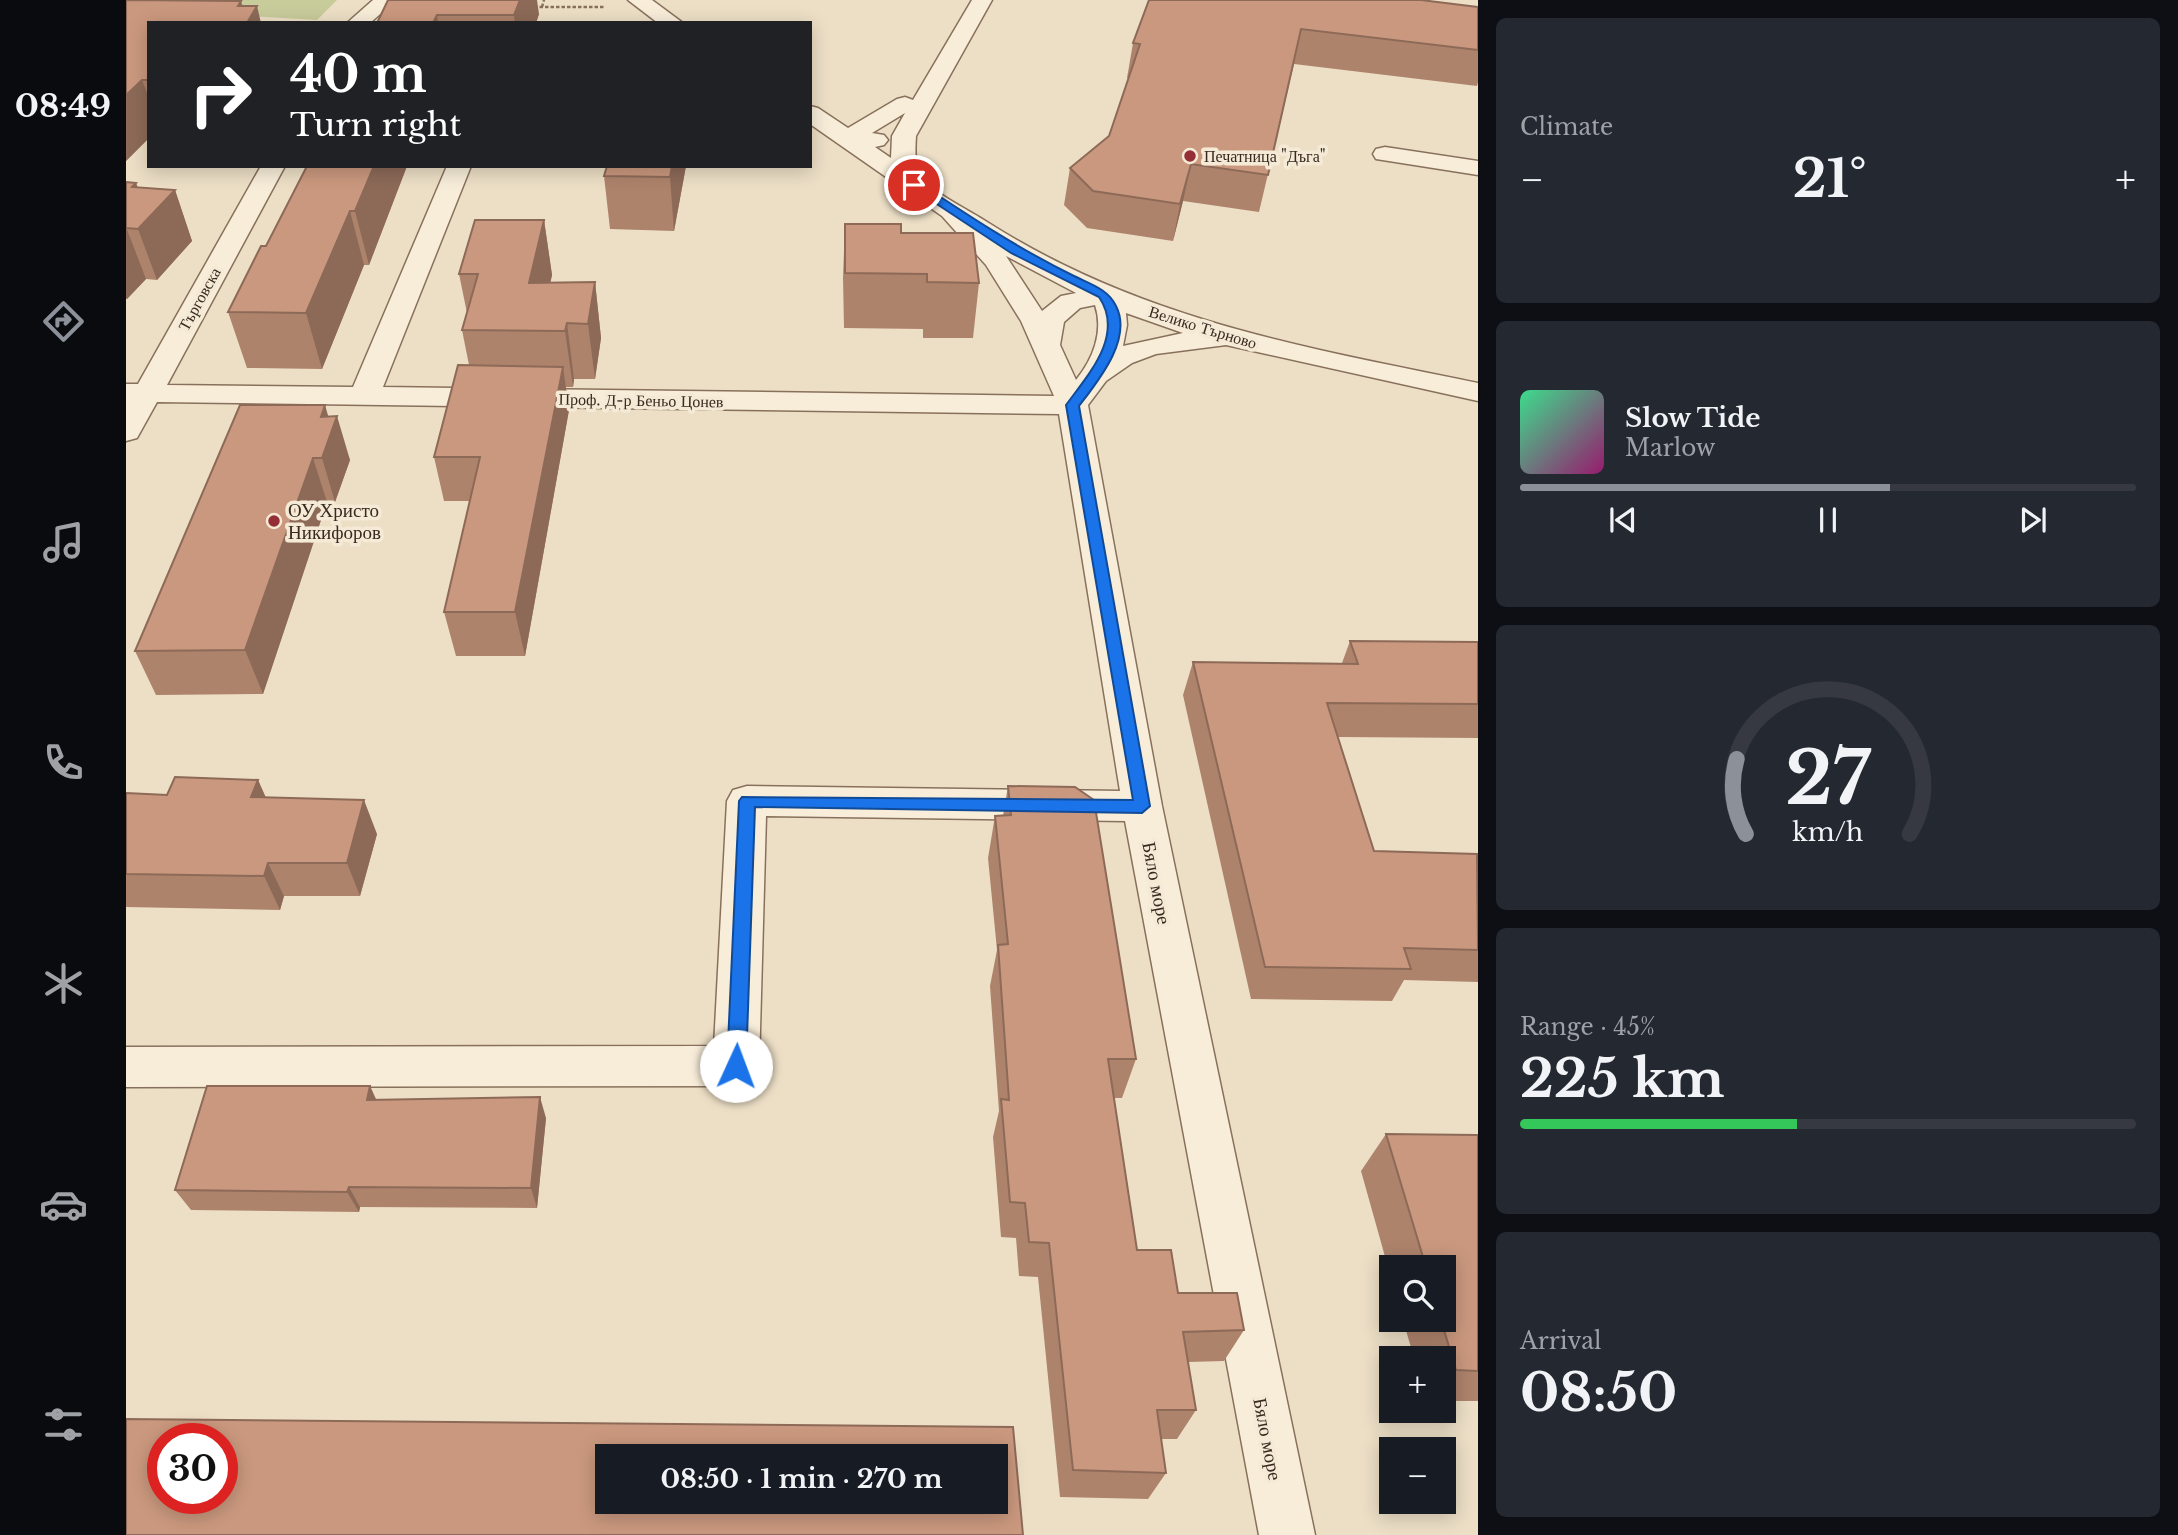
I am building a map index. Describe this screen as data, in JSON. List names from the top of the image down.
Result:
{
  "streets": {
    "street": [
      "Търговска",
      "Велико Търново",
      "Проф. Д-р Беньо Цонев",
      "Бяло море"
    ]
  },
  "crossings": [
    ["Търговска", "Проф. Д-р Беньо Цонев"],
    ["Велико Търново", "Бяло море"],
    ["Проф. Д-р Беньо Цонев", "Бяло море"]
  ],
  "places": ["Печатница \"Дъга\"", "ОУ Христо Никифоров"],
  "page": {
    "tabs": "08:49",
    "tile": [
      "Climate",
      ["Range · 45%", "225 km"],
      ["Arrival", "08:50"]
    ],
    "turn": ["40 m", "Turn right"],
    "heat": ["−", "21°", "+"],
    "song": ["Slow Tide", "Marlow"],
    "map_buttons": ["+", "−"],
    "limit": "30",
    "trip": "08:50 · 1 min · 270 m",
    "gauge": ["27", "km/h"]
  }
}
